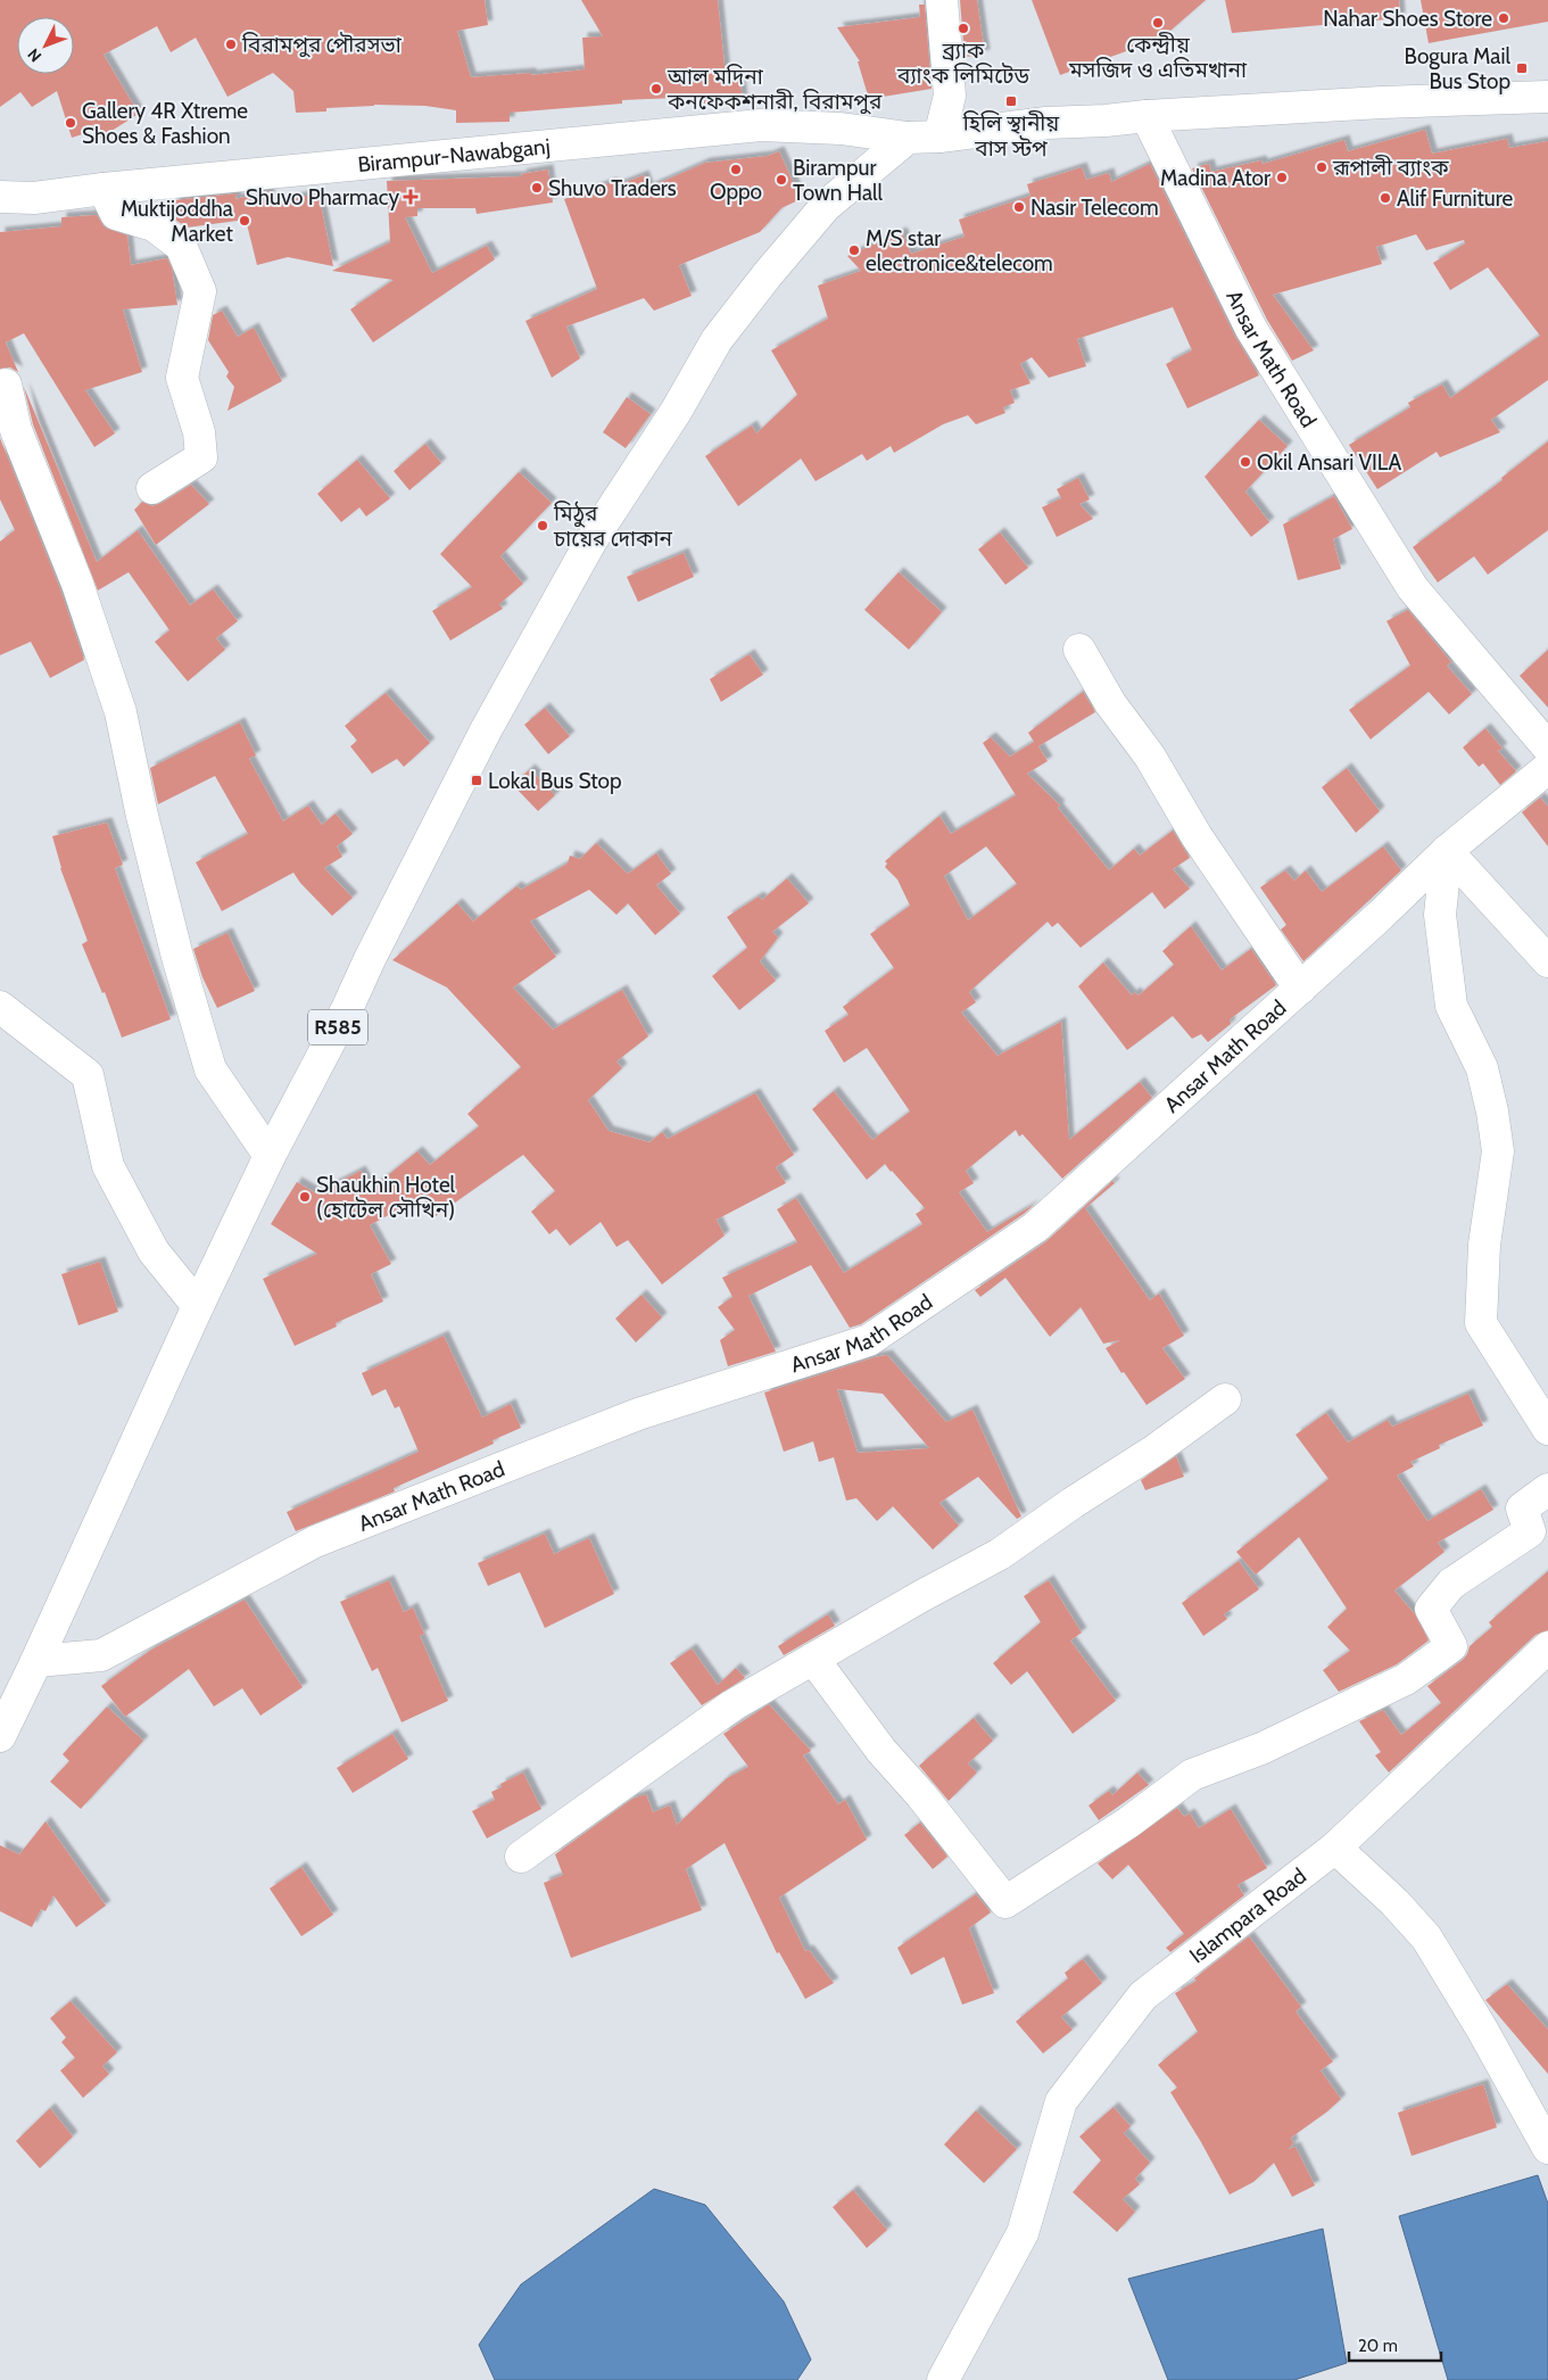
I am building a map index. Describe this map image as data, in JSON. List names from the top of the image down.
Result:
{
  "streets": {
    "street": [
      "Birampur-Nawabganj",
      "Ansar Math Road",
      "R585",
      "Islampara Road"
    ]
  },
  "crossings": [
    ["Birampur-Nawabganj", "Ansar Math Road"],
    ["Birampur-Nawabganj", "R585"],
    ["Ansar Math Road", "R585"]
  ],
  "places": {
    "other": [
      "Nahar Shoes Store",
      "কেন্দ্রীয় মসজিদ ও এতিমখানা",
      "ব্র্যাক ব্যাংক লিমিটেড",
      "বিরামপুর পৌরসভা",
      "আল মদিনা কনফেকশনারী, বিরামপুর",
      "Gallery 4R Xtreme Shoes & Fashion",
      "রূপালী ব্যাংক",
      "Oppo",
      "Madina Ator",
      "Birampur Town Hall",
      "Shuvo Traders",
      "Alif Furniture",
      "Nasir Telecom",
      "Muktijoddha Market",
      "M/S star electronice&telecom",
      "Okil Ansari VILA",
      "মিঠুর চায়ের দোকান",
      "Shaukhin Hotel (হোটেল সৌখিন)"
    ],
    "transit": ["Bogura Mail Bus Stop", "হিলি স্থানীয় বাস স্টপ", "Lokal Bus Stop"],
    "health": ["Shuvo Pharmacy"]
  },
  "scale_bar": "20 m",
  "north": "bottom left"
}
